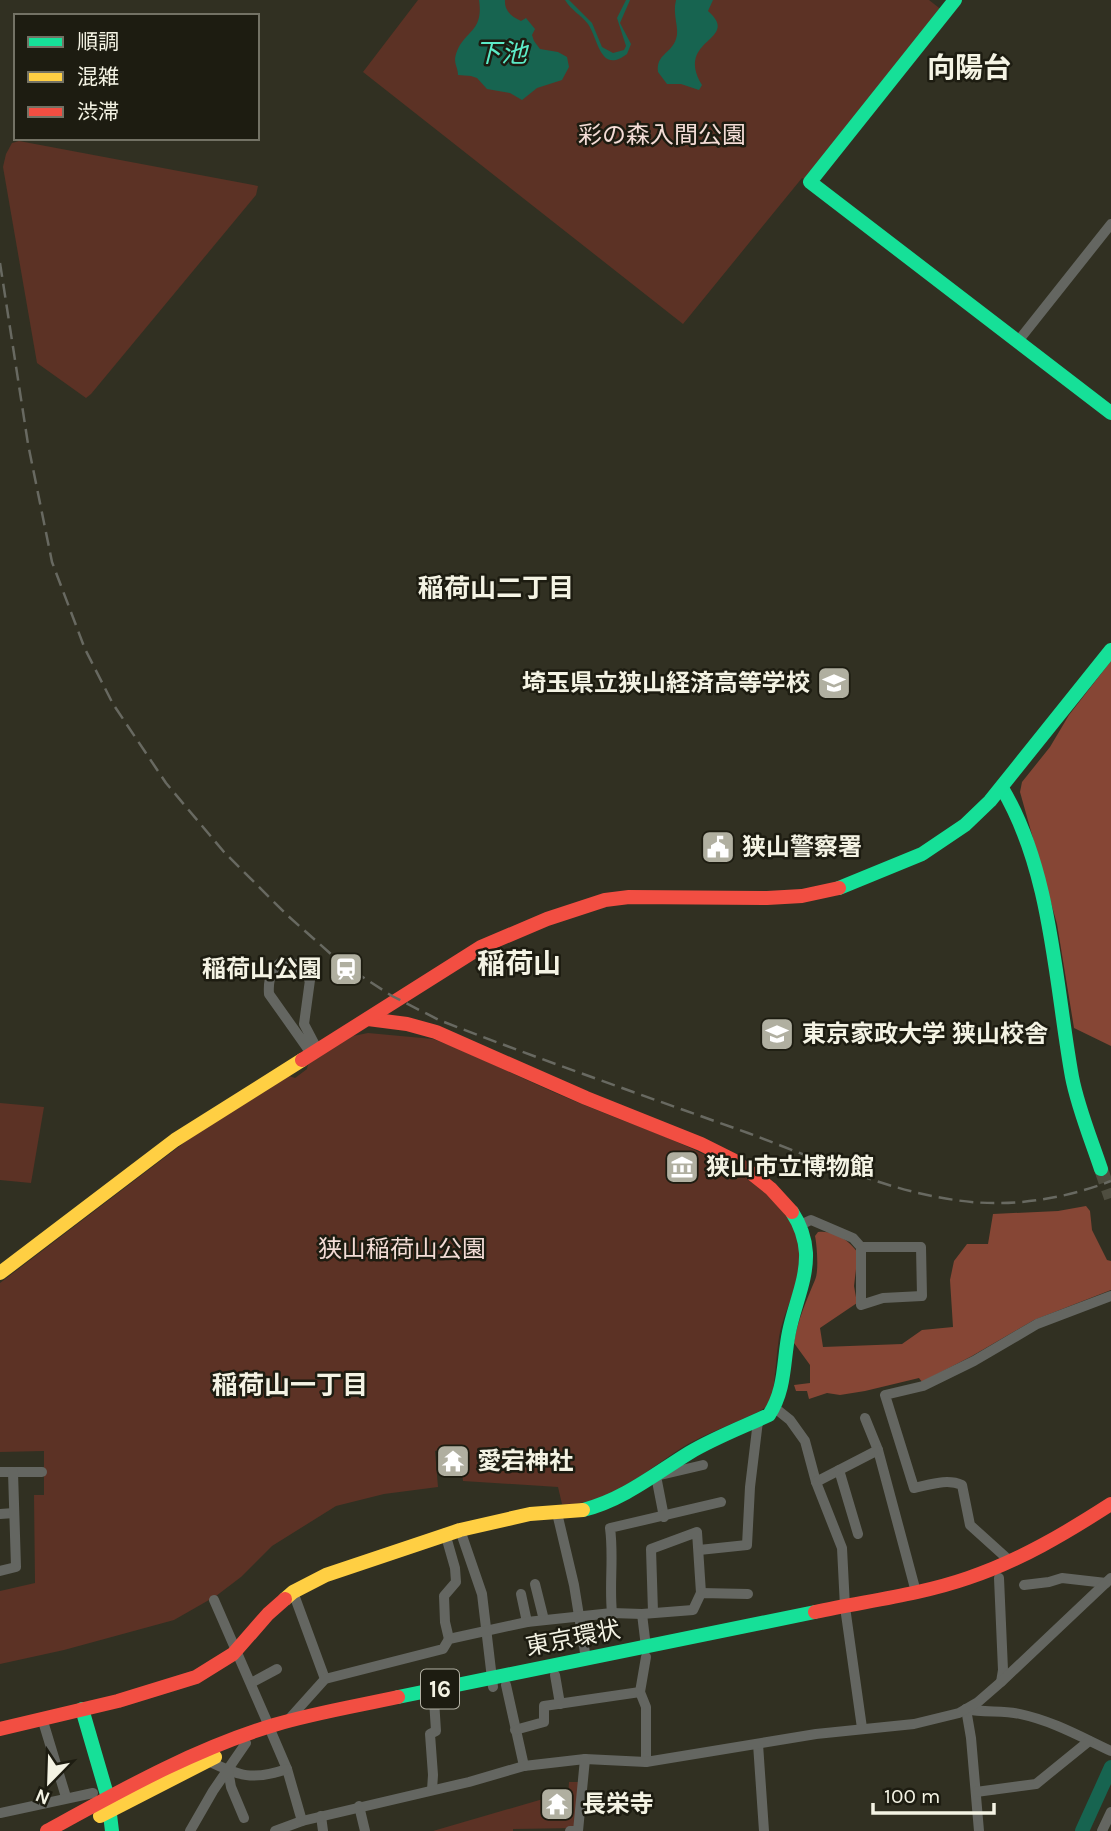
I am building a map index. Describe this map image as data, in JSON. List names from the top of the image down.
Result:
{
  "streets": {
    "main road": ["東京環状", "16"]
  },
  "districts": [
    "向陽台",
    "稲荷山二丁目",
    "稲荷山",
    "稲荷山一丁目"
  ],
  "water": ["下池"],
  "parks": ["彩の森入間公園", "狭山稲荷山公園"],
  "places": {
    "school or university": ["埼玉県立狭山経済高等学校", "東京家政大学 狭山校舎"],
    "public building": ["狭山警察署"],
    "station": ["稲荷山公園"],
    "museum": ["狭山市立博物館"],
    "temple": ["愛宕神社", "長栄寺"]
  },
  "legend": ["順調", "混雑", "渋滞"],
  "scale_bar": "100 m",
  "north": "bottom left"
}
